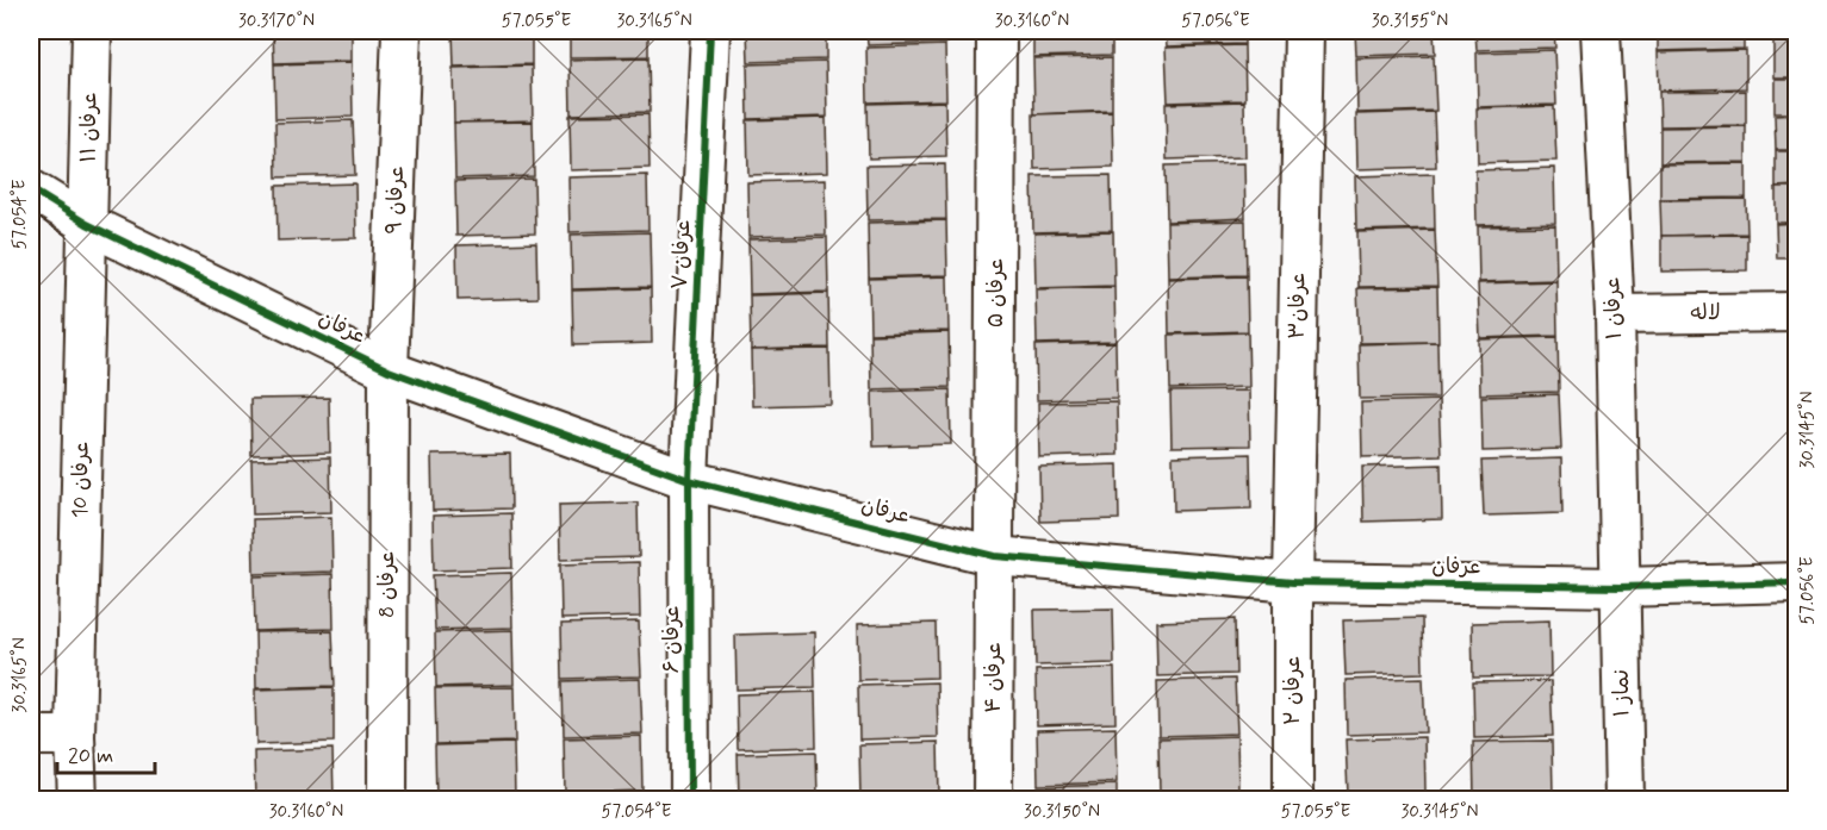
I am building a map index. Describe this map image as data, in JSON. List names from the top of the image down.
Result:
{
  "streets": {
    "street": [
      "عرفان ۱۱",
      "عرفان ۹",
      "عرفان ۷",
      "عرفان ۵",
      "عرفان۳",
      "عرفان ۱",
      "لاله",
      "عرفان",
      "عرفان 10",
      "عرفان 8",
      "عرفان ۶",
      "عرفان ۴",
      "عرفان ۲",
      "نماز ۱"
    ]
  },
  "crossings": [
    ["عرفان ۱۱", "عرفان"],
    ["عرفان ۱۱", "عرفان 10"],
    ["عرفان ۹", "عرفان"],
    ["عرفان ۹", "عرفان 8"],
    ["عرفان ۷", "عرفان"],
    ["عرفان ۷", "عرفان ۶"],
    ["عرفان ۵", "عرفان"],
    ["عرفان ۵", "عرفان ۴"],
    ["عرفان۳", "عرفان"],
    ["عرفان۳", "عرفان ۲"],
    ["عرفان ۱", "لاله"],
    ["عرفان ۱", "عرفان"],
    ["عرفان ۱", "نماز ۱"],
    ["عرفان", "عرفان 10"],
    ["عرفان", "عرفان 8"],
    ["عرفان", "عرفان ۶"],
    ["عرفان", "عرفان ۴"],
    ["عرفان", "عرفان ۲"],
    ["عرفان", "نماز ۱"]
  ],
  "scale_bar": "20 m",
  "coordinates": [
    "30.3170°N",
    "57.055°E",
    "30.3165°N",
    "30.3160°N",
    "57.056°E",
    "30.3155°N",
    "57.054°E",
    "30.3145°N",
    "30.3150°N"
  ]
}
